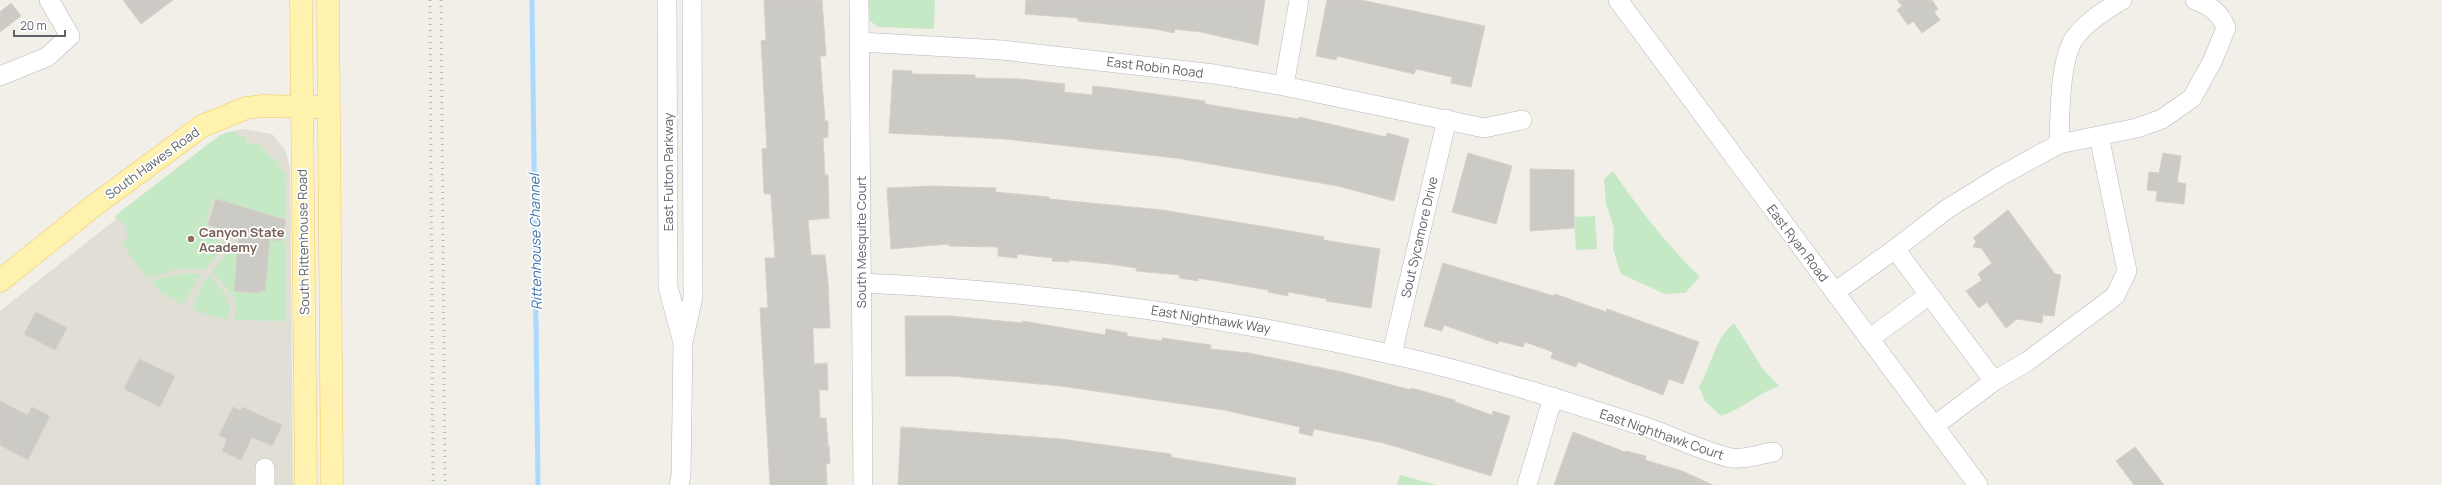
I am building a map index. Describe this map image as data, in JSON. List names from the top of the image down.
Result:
{
  "streets": {
    "main road": ["South Hawes Road", "South Rittenhouse Road"],
    "street": [
      "East Robin Road",
      "East Fulton Parkway",
      "Sout Sycamore Drive",
      "South Mesquite Court",
      "East Ryan Road",
      "East Nighthawk Way",
      "East Nighthawk Court"
    ]
  },
  "crossings": [
    ["East Robin Road", "Sout Sycamore Drive"],
    ["East Robin Road", "South Mesquite Court"],
    ["South Hawes Road", "South Rittenhouse Road"],
    ["Sout Sycamore Drive", "East Nighthawk Way"],
    ["South Mesquite Court", "East Nighthawk Way"],
    ["East Nighthawk Way", "East Nighthawk Court"]
  ],
  "water": ["Rittenhouse Channel"],
  "places": ["Canyon State Academy"],
  "scale_bar": "20 m"
}
